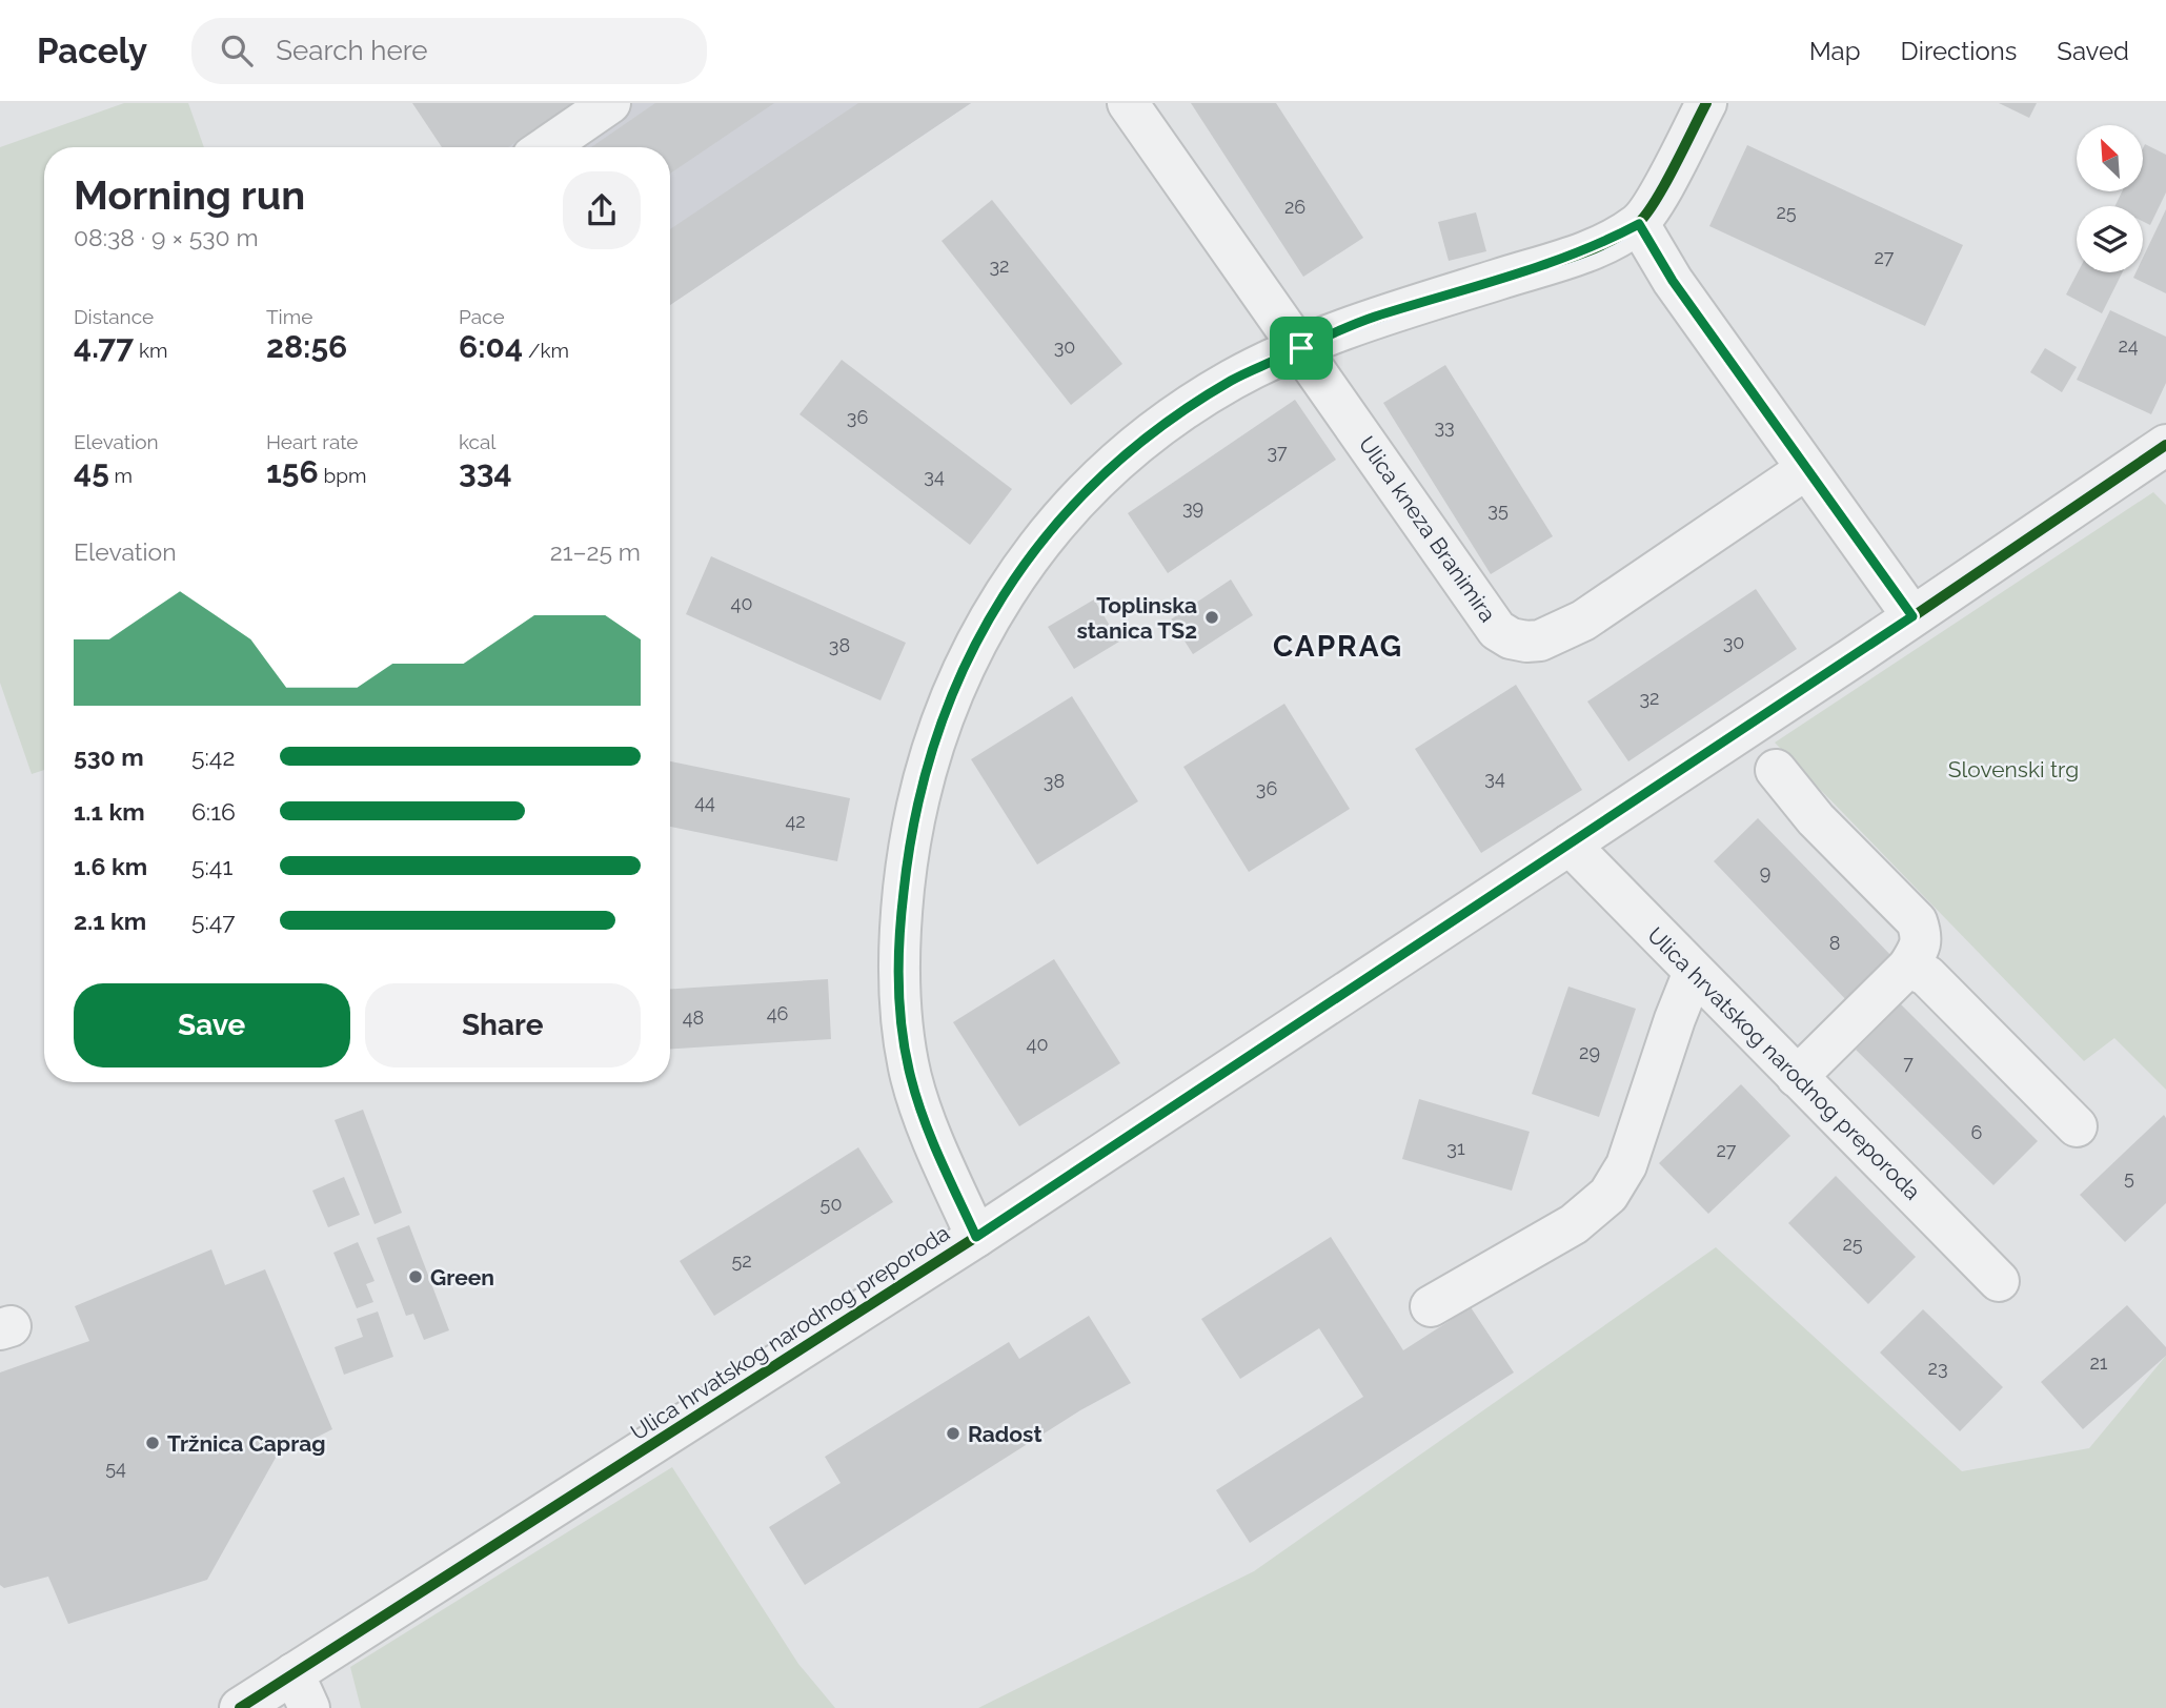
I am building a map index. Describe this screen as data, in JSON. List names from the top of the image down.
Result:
{
  "streets": {
    "street": ["Ulica kneza Branimira", "Ulica hrvatskog narodnog preporoda"]
  },
  "districts": ["CAPRAG"],
  "parks": ["Slovenski trg"],
  "places": [
    "Toplinska stanica TS2",
    "Green",
    "Radost",
    "Tržnica Caprag"
  ],
  "house_numbers": [
    "26",
    "25",
    "27",
    "32",
    "24",
    "30",
    "36",
    "33",
    "37",
    "34",
    "39",
    "35",
    "40",
    "30",
    "38",
    "32",
    "34",
    "38",
    "36",
    "44",
    "42",
    "9",
    "8",
    "46",
    "48",
    "40",
    "29",
    "7",
    "6",
    "31",
    "27",
    "5",
    "50",
    "25",
    "52",
    "21",
    "23",
    "54"
  ],
  "north": "top left",
  "page": {
    "header": "Pacely",
    "search": "Search here",
    "nav": ["Map", "Directions", "Saved"],
    "heading": ["Morning run", "08:38 · 9 × 530 m"],
    "stats": [
      ["Distance", "4.77 km"],
      ["Time", "28:56"],
      ["Pace", "6:04 /km"],
      ["Elevation", "45 m"],
      ["Heart rate", "156 bpm"],
      ["kcal", "334"]
    ],
    "chart": ["Elevation", "21–25 m"],
    "list": [
      {
        "name": "530 m",
        "note": "5:42"
      },
      {
        "name": "1.1 km",
        "note": "6:16"
      },
      {
        "name": "1.6 km",
        "note": "5:41"
      },
      {
        "name": "2.1 km",
        "note": "5:47"
      }
    ],
    "buttons": ["Save", "Share"]
  }
}
